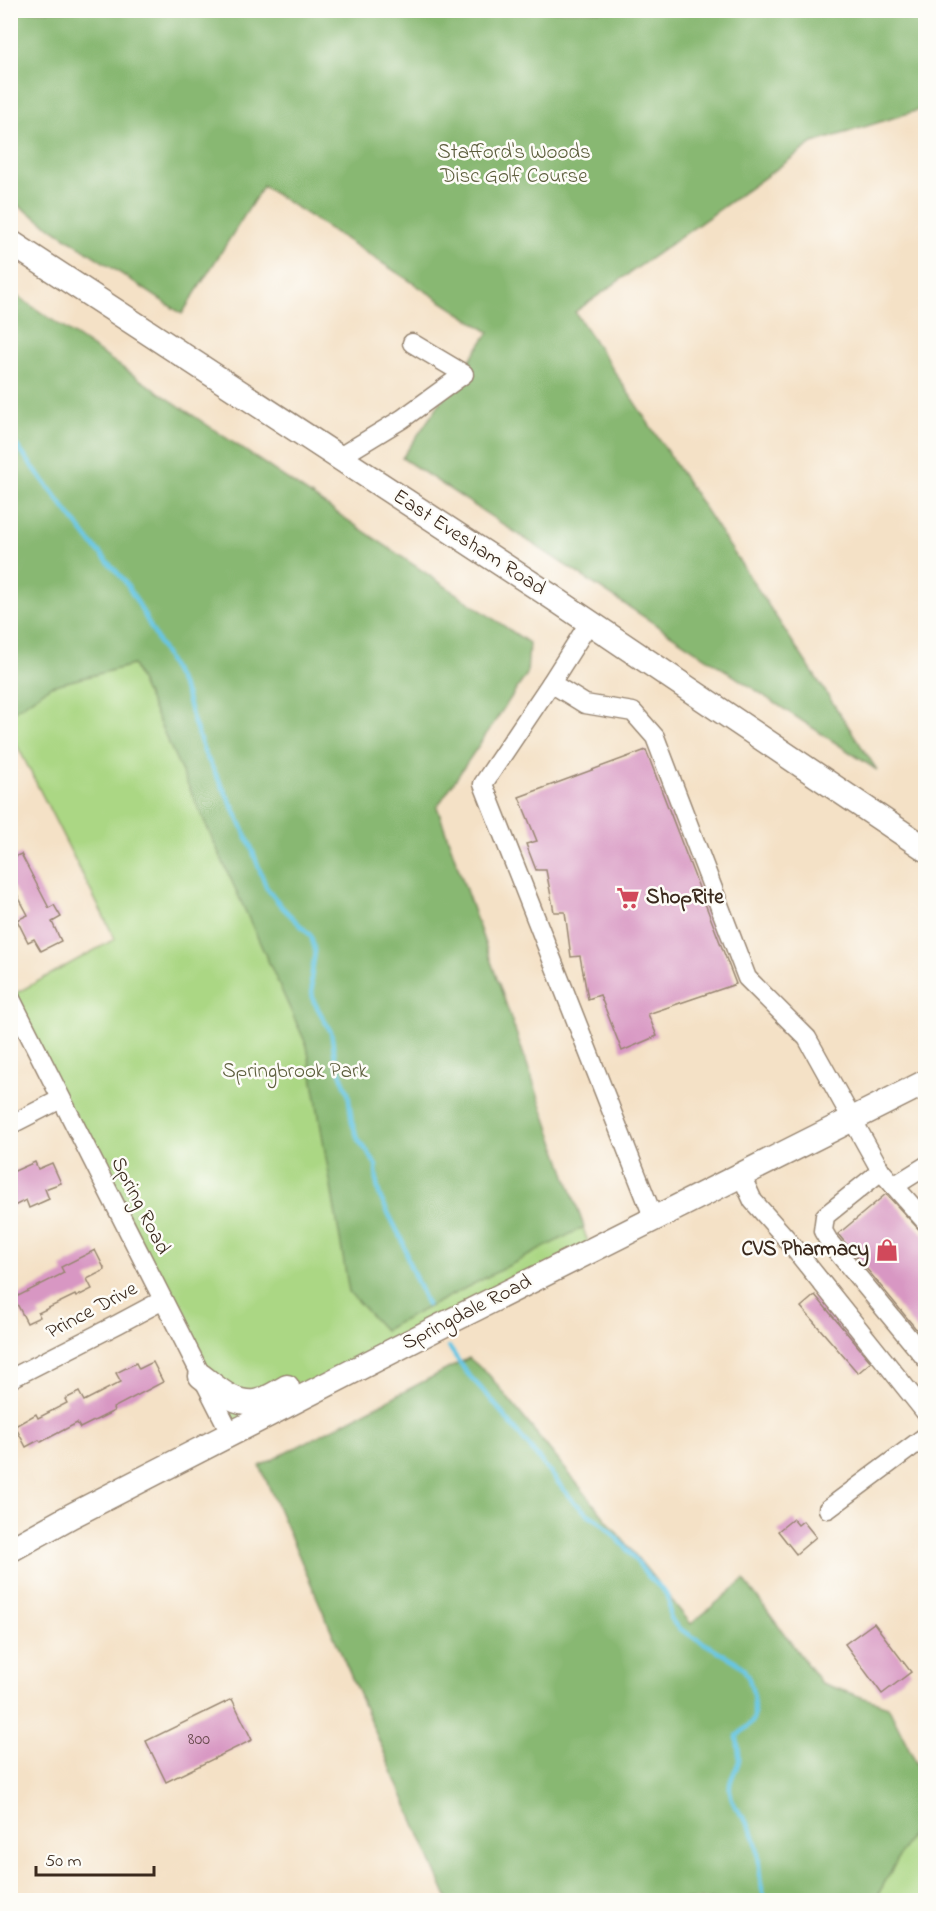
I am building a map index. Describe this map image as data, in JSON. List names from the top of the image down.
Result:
{
  "streets": {
    "main road": ["East Evesham Road", "Springdale Road"],
    "street": ["Spring Road", "Prince Drive"]
  },
  "crossings": [
    ["Spring Road", "Prince Drive"],
    ["Spring Road", "Springdale Road"]
  ],
  "parks": ["Stafford's Woods Disc Golf Course", "Springbrook Park"],
  "places": {
    "supermarket": ["ShopRite"],
    "shop": ["CVS Pharmacy"]
  },
  "house_numbers": ["800"],
  "scale_bar": "50 m"
}
